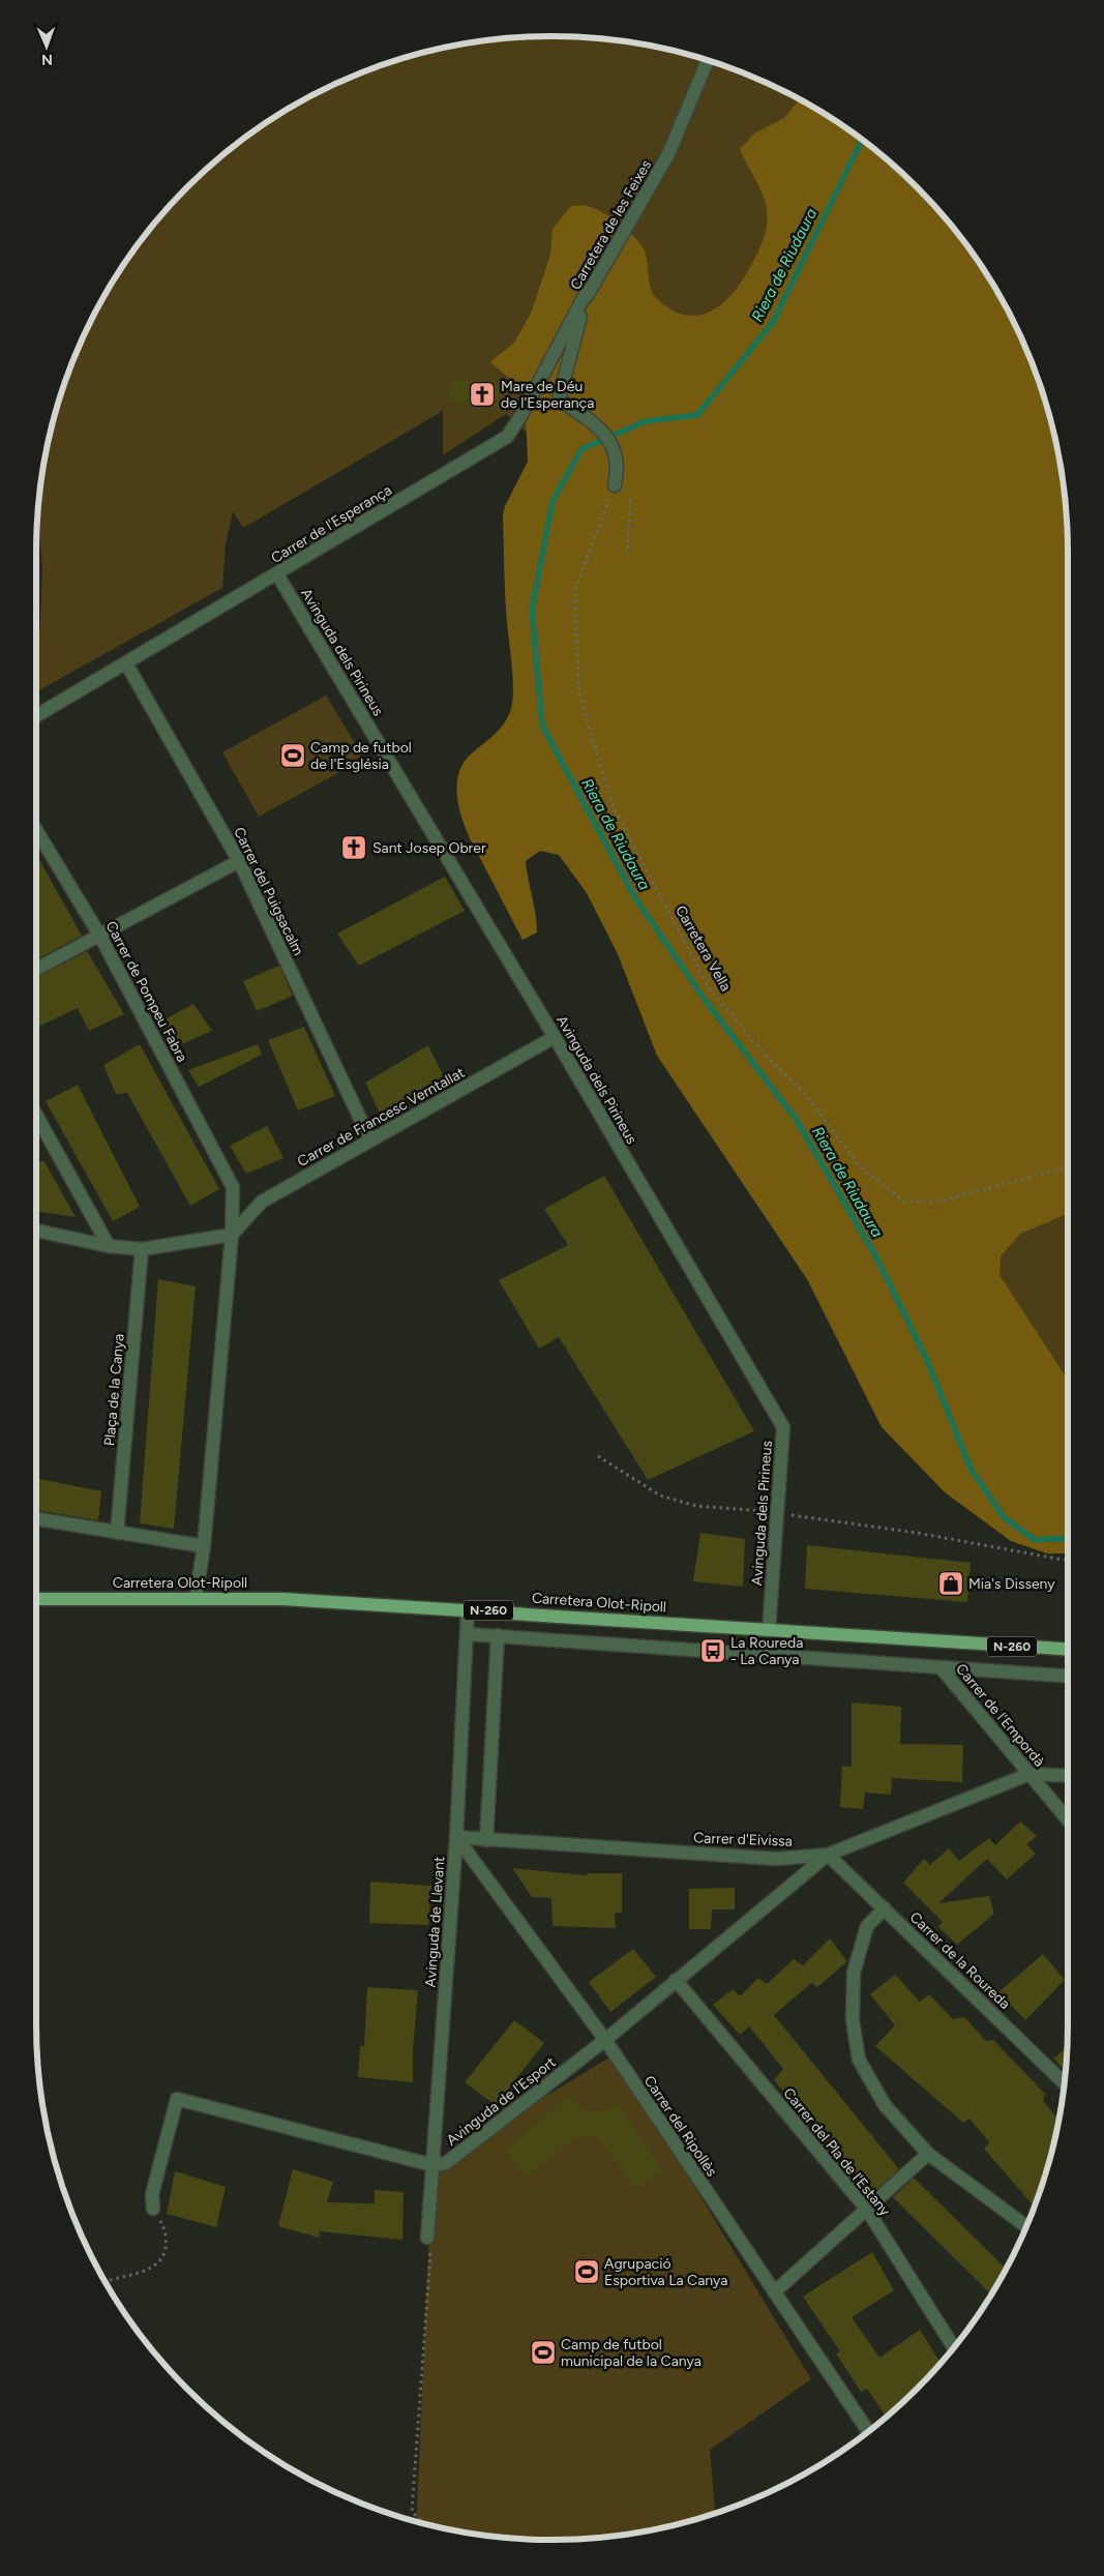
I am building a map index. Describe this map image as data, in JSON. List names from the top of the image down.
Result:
{
  "streets": {
    "main road": ["Carretera Olot-Ripoll", "N-260"],
    "street": [
      "Carretera de les Feixes",
      "Carrer de l'Esperança",
      "Avinguda dels Pirineus",
      "Carrer del Puigsacalm",
      "Carrer de Pompeu Fabra",
      "Carrer de Francesc Verntallat",
      "Plaça de la Canya",
      "Carrer de l'Empordà",
      "Carrer d'Eivissa",
      "Avinguda de Llevant",
      "Carrer de la Roureda",
      "Avinguda de l'Esport",
      "Carrer del Ripollès",
      "Carrer del Pla de l'Estany"
    ],
    "path": ["Carretera Vella"]
  },
  "crossings": [
    ["Carretera de les Feixes", "Carrer de l'Esperança"],
    ["Carretera de les Feixes", "Carretera Vella"],
    ["Carrer de l'Esperança", "Avinguda dels Pirineus"],
    ["Carrer de l'Esperança", "Carrer del Puigsacalm"],
    ["Avinguda dels Pirineus", "Carrer de Francesc Verntallat"],
    ["Avinguda dels Pirineus", "Carretera Olot-Ripoll"],
    ["Carrer del Puigsacalm", "Carrer de Francesc Verntallat"],
    ["Carrer de Pompeu Fabra", "Carrer de Francesc Verntallat"],
    ["Carretera Olot-Ripoll", "Avinguda de Llevant"],
    ["Carrer de l'Empordà", "Carrer d'Eivissa"],
    ["Carrer d'Eivissa", "Avinguda de Llevant"],
    ["Carrer d'Eivissa", "Carrer de la Roureda"],
    ["Carrer d'Eivissa", "Avinguda de l'Esport"],
    ["Carrer d'Eivissa", "Carrer del Ripollès"],
    ["Avinguda de Llevant", "Avinguda de l'Esport"],
    ["Avinguda de Llevant", "Carrer del Ripollès"],
    ["Carrer de la Roureda", "Avinguda de l'Esport"],
    ["Avinguda de l'Esport", "Carrer del Ripollès"],
    ["Avinguda de l'Esport", "Carrer del Pla de l'Estany"]
  ],
  "water": ["Riera de Riudaura"],
  "places": {
    "church": ["Mare de Déu de l'Esperança", "Sant Josep Obrer"],
    "sports": ["Camp de futbol de l'Església", "Agrupació Esportiva La Canya", "Camp de futbol municipal de la Canya"],
    "shop": ["Mia's Disseny"],
    "bus stop": ["La Roureda - La Canya"]
  },
  "north": "bottom"
}
